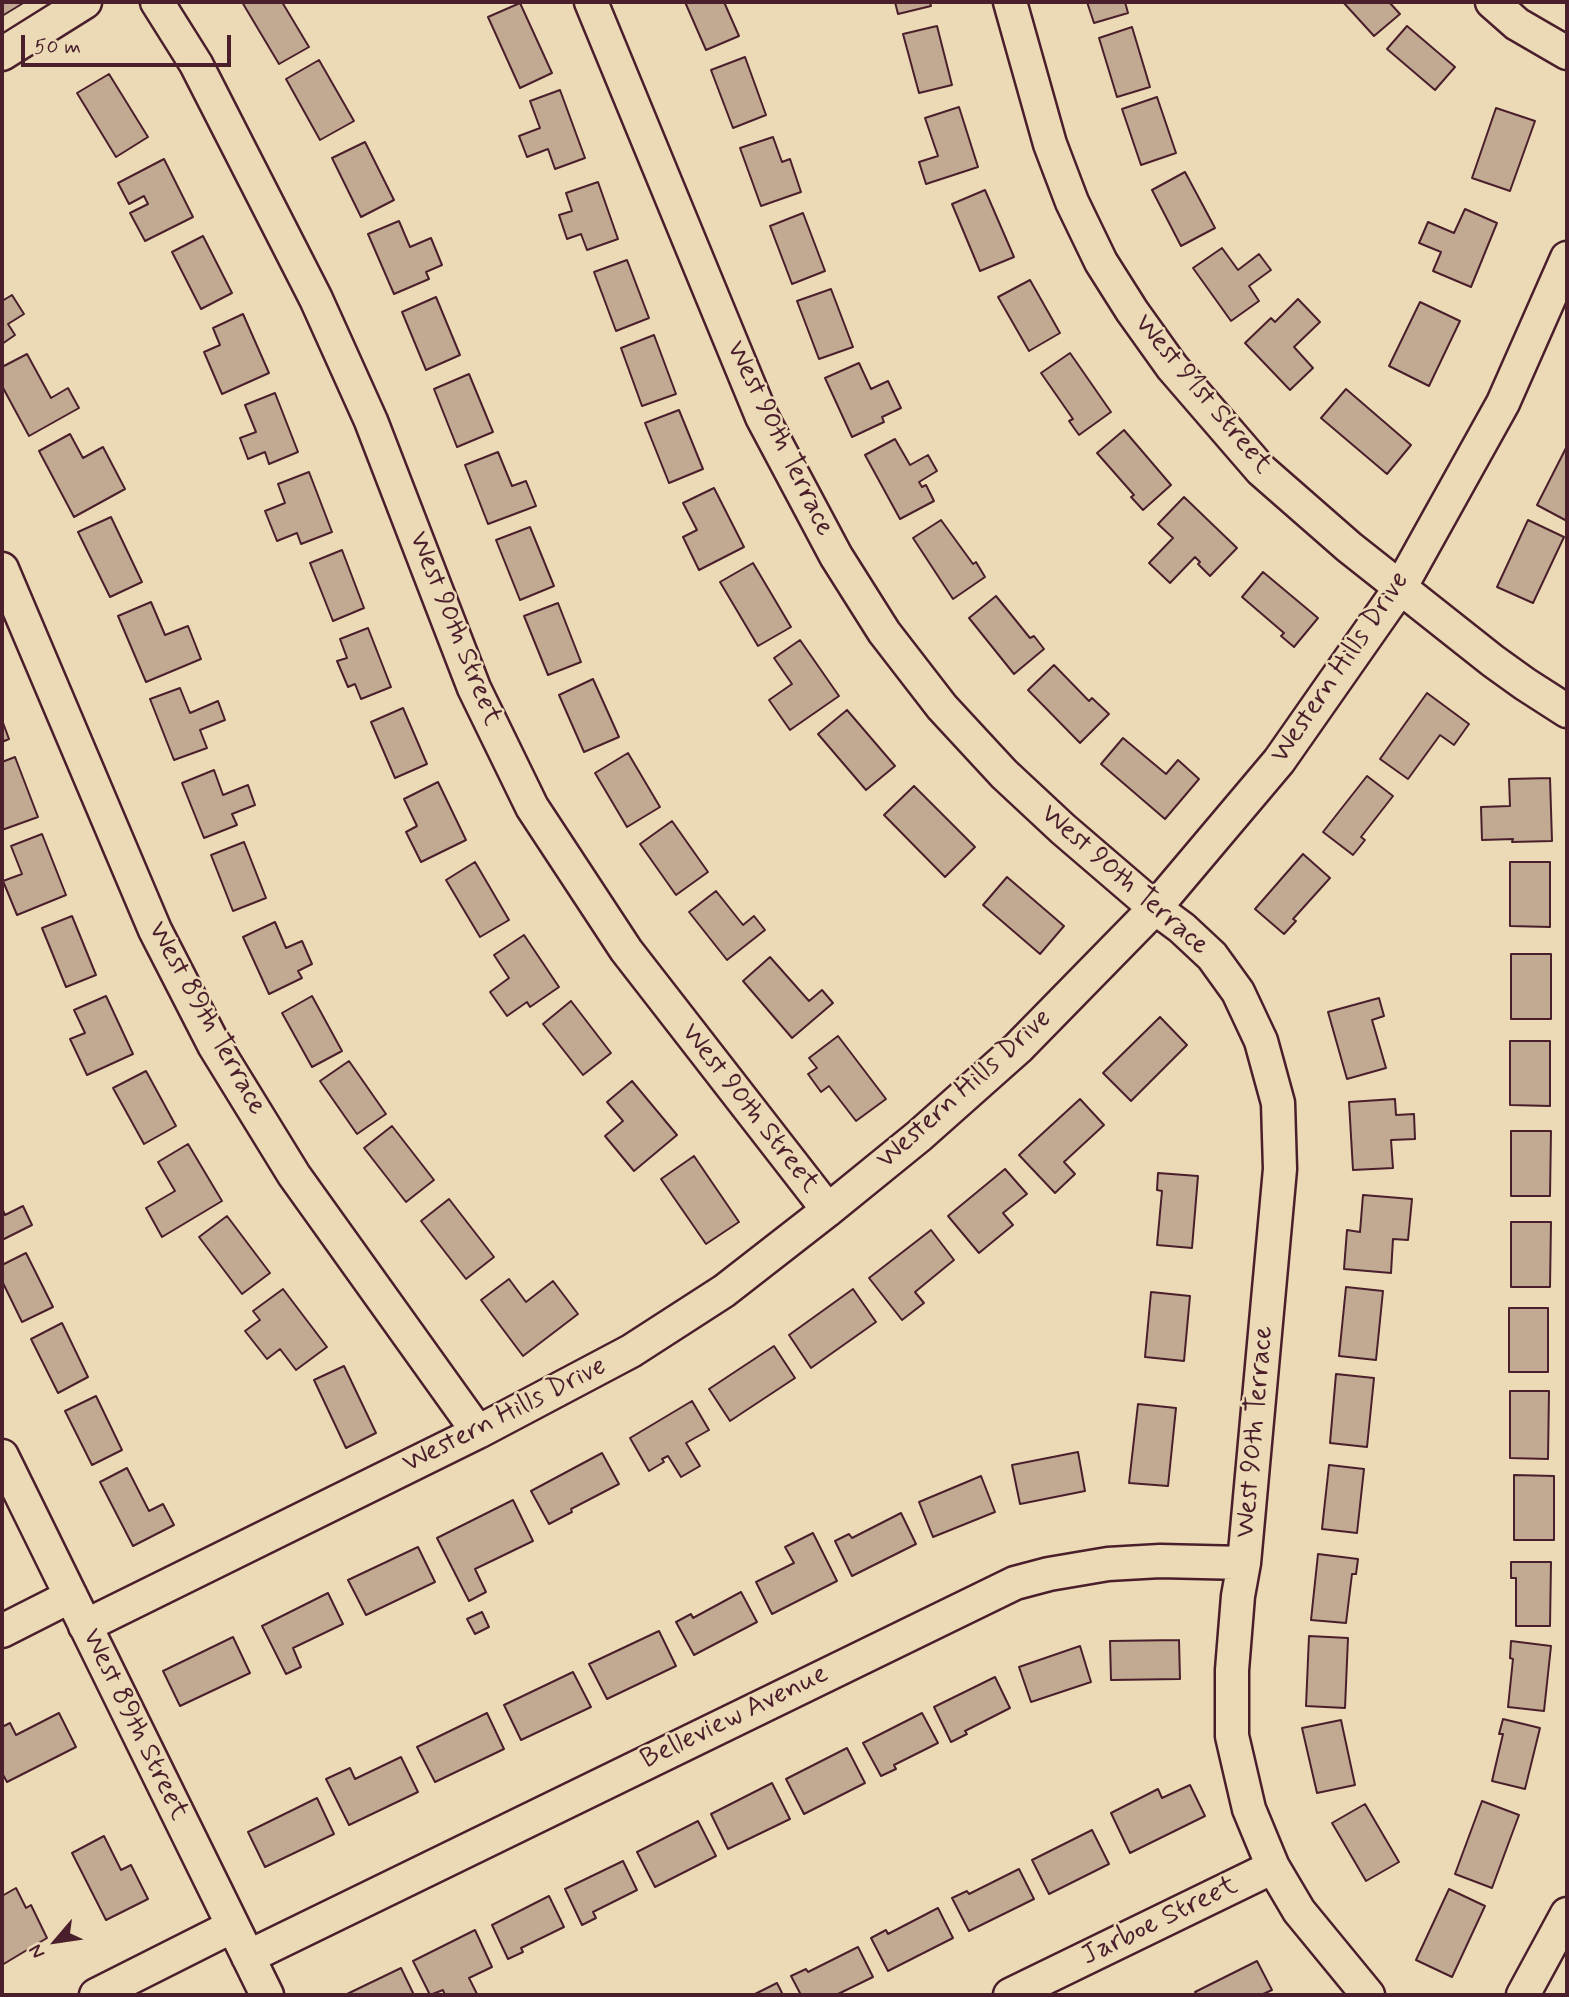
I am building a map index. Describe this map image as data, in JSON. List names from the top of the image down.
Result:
{
  "streets": {
    "street": [
      "West 91st Street",
      "West 90th Terrace",
      "West 90th Street",
      "Western Hills Drive",
      "West 89th Terrace",
      "Belleview Avenue",
      "West 89th Street",
      "Jarboe Street"
    ]
  },
  "crossings": [
    ["West 91st Street", "Western Hills Drive"],
    ["West 90th Terrace", "Western Hills Drive"],
    ["West 90th Terrace", "Belleview Avenue"],
    ["West 90th Terrace", "Jarboe Street"],
    ["West 90th Street", "Western Hills Drive"],
    ["Western Hills Drive", "West 89th Terrace"],
    ["Western Hills Drive", "West 89th Street"],
    ["Belleview Avenue", "West 89th Street"]
  ],
  "scale_bar": "50 m",
  "north": "bottom left"
}
